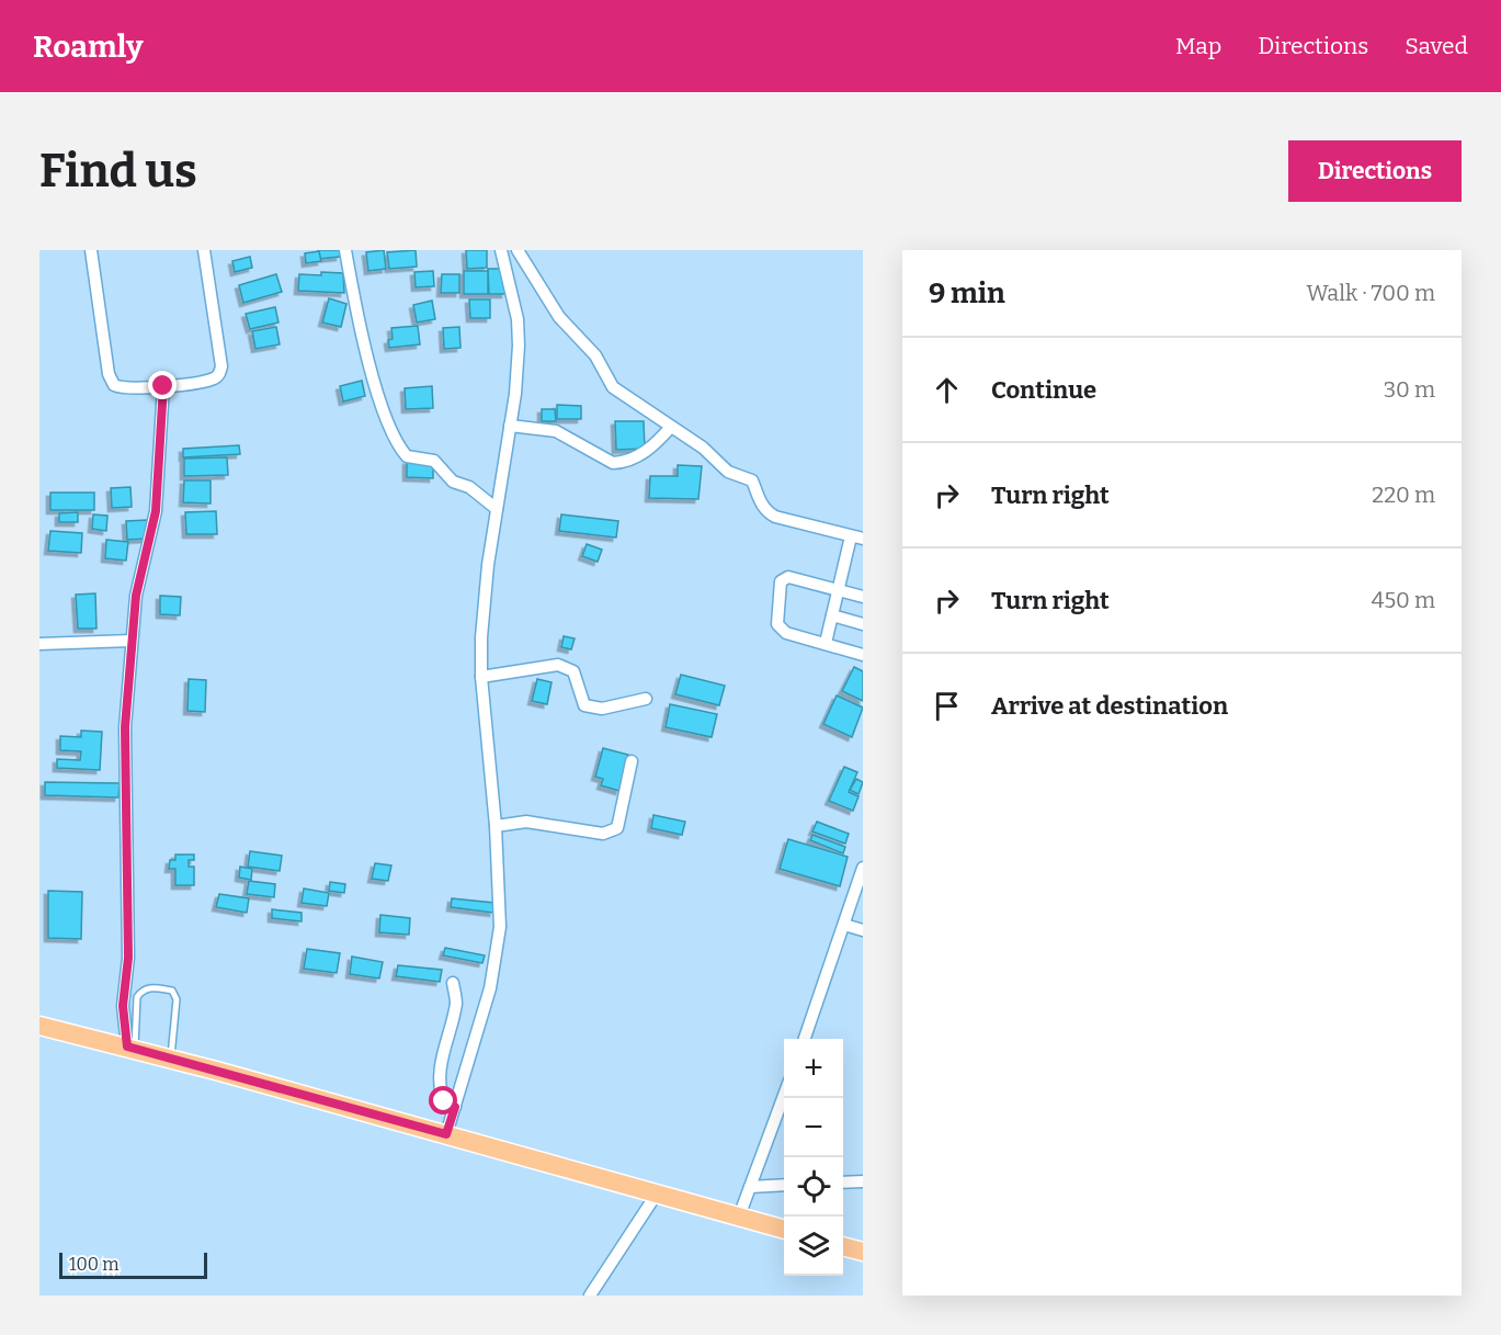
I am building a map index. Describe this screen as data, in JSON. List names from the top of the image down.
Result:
{
  "scale_bar": "100 m",
  "page": {
    "header": "Roamly",
    "nav": ["Map", "Directions", "Saved"],
    "buttons": "Directions",
    "title": "Find us",
    "heading": ["9 min", "Walk · 700 m"],
    "list": [
      ["Continue", "30 m"],
      ["Turn right", "220 m"],
      ["Turn right", "450 m"],
      "Arrive at destination"
    ],
    "map_buttons": ["+", "−"],
    "scale": "100 m"
  }
}
